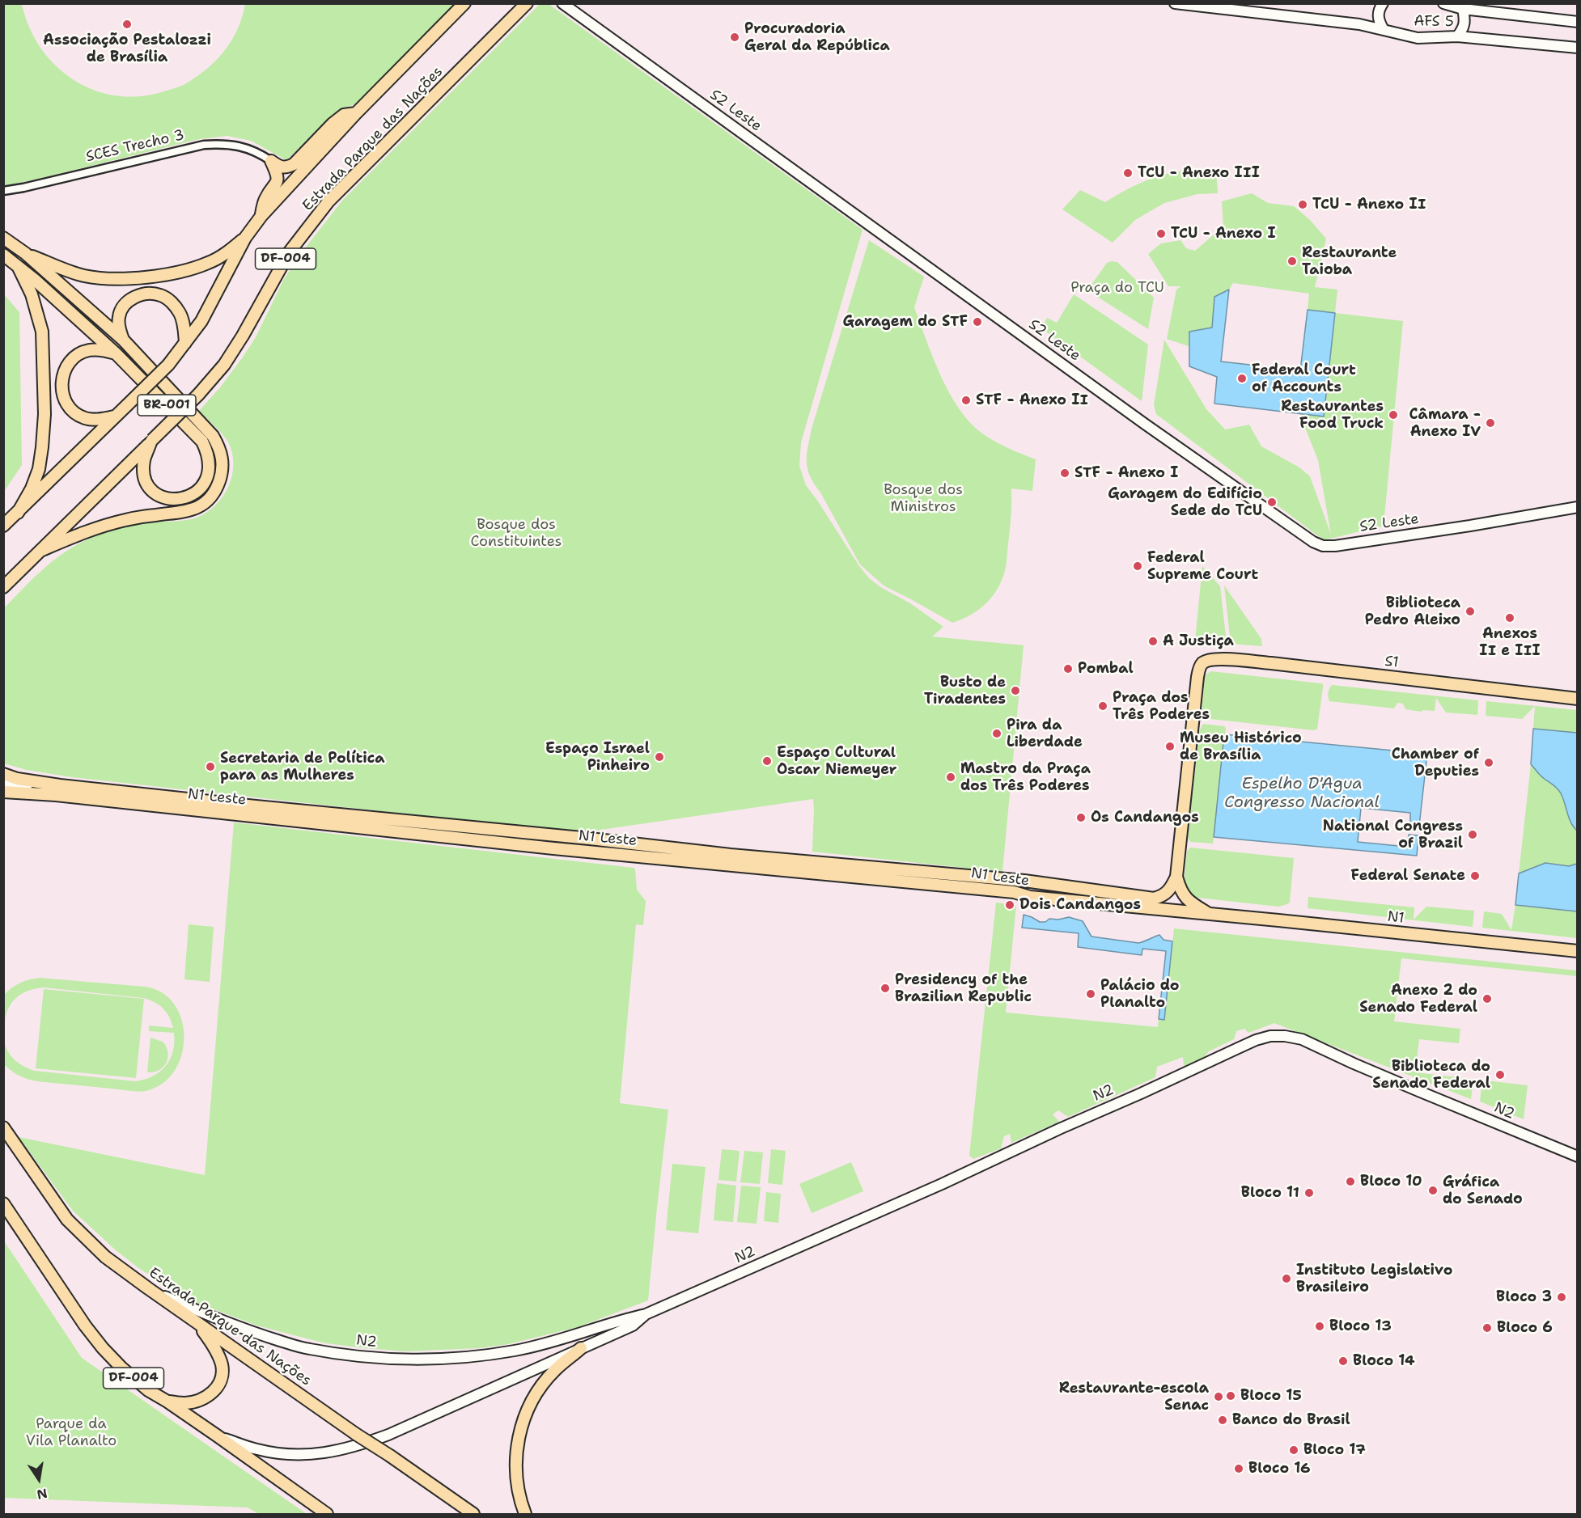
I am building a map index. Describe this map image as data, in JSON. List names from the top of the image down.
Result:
{
  "streets": {
    "highway": [
      "Estrada Parque das Nações",
      "DF-004",
      "BR-001",
      "S1",
      "N1 Leste",
      "N1"
    ],
    "main road": ["AFS 5", "S2 Leste", "N2"],
    "street": ["SCES Trecho 3"]
  },
  "crossings": [
    ["Estrada Parque das Nações", "BR-001"],
    ["Estrada Parque das Nações", "N2"],
    ["DF-004", "N2"],
    ["S1", "N1 Leste"],
    ["N1 Leste", "N1"]
  ],
  "water": ["Espelho D'Agua Congresso Nacional"],
  "parks": [
    "Praça do TCU",
    "Bosque dos Ministros",
    "Bosque dos Constituintes",
    "Parque da Vila Planalto"
  ],
  "places": [
    "Associação Pestalozzi de Brasília",
    "Procuradoria Geral da República",
    "TCU - Anexo III",
    "TCU - Anexo II",
    "TCU - Anexo I",
    "Restaurante Taioba",
    "Garagem do STF",
    "Federal Court of Accounts",
    "STF - Anexo II",
    "Restaurantes Food Truck",
    "Câmara - Anexo IV",
    "STF - Anexo I",
    "Garagem do Edifício Sede do TCU",
    "Federal Supreme Court",
    "Biblioteca Pedro Aleixo",
    "Anexos II e III",
    "A Justiça",
    "Pombal",
    "Busto de Tiradentes",
    "Praça dos Três Poderes",
    "Pira da Liberdade",
    "Museu Histórico de Brasília",
    "Espaço Israel Pinheiro",
    "Espaço Cultural Oscar Niemeyer",
    "Chamber of Deputies",
    "Secretaria de Política para as Mulheres",
    "Mastro da Praça dos Três Poderes",
    "Os Candangos",
    "National Congress of Brazil",
    "Federal Senate",
    "Dois Candangos",
    "Presidency of the Brazilian Republic",
    "Palácio do Planalto",
    "Anexo 2 do Senado Federal",
    "Biblioteca do Senado Federal",
    "Bloco 10",
    "Gráfica do Senado",
    "Bloco 11",
    "Instituto Legislativo Brasileiro",
    "Bloco 3",
    "Bloco 13",
    "Bloco 6",
    "Bloco 14",
    "Bloco 15",
    "Restaurante-escola Senac",
    "Banco do Brasil",
    "Bloco 17",
    "Bloco 16"
  ],
  "north": "bottom"
}
